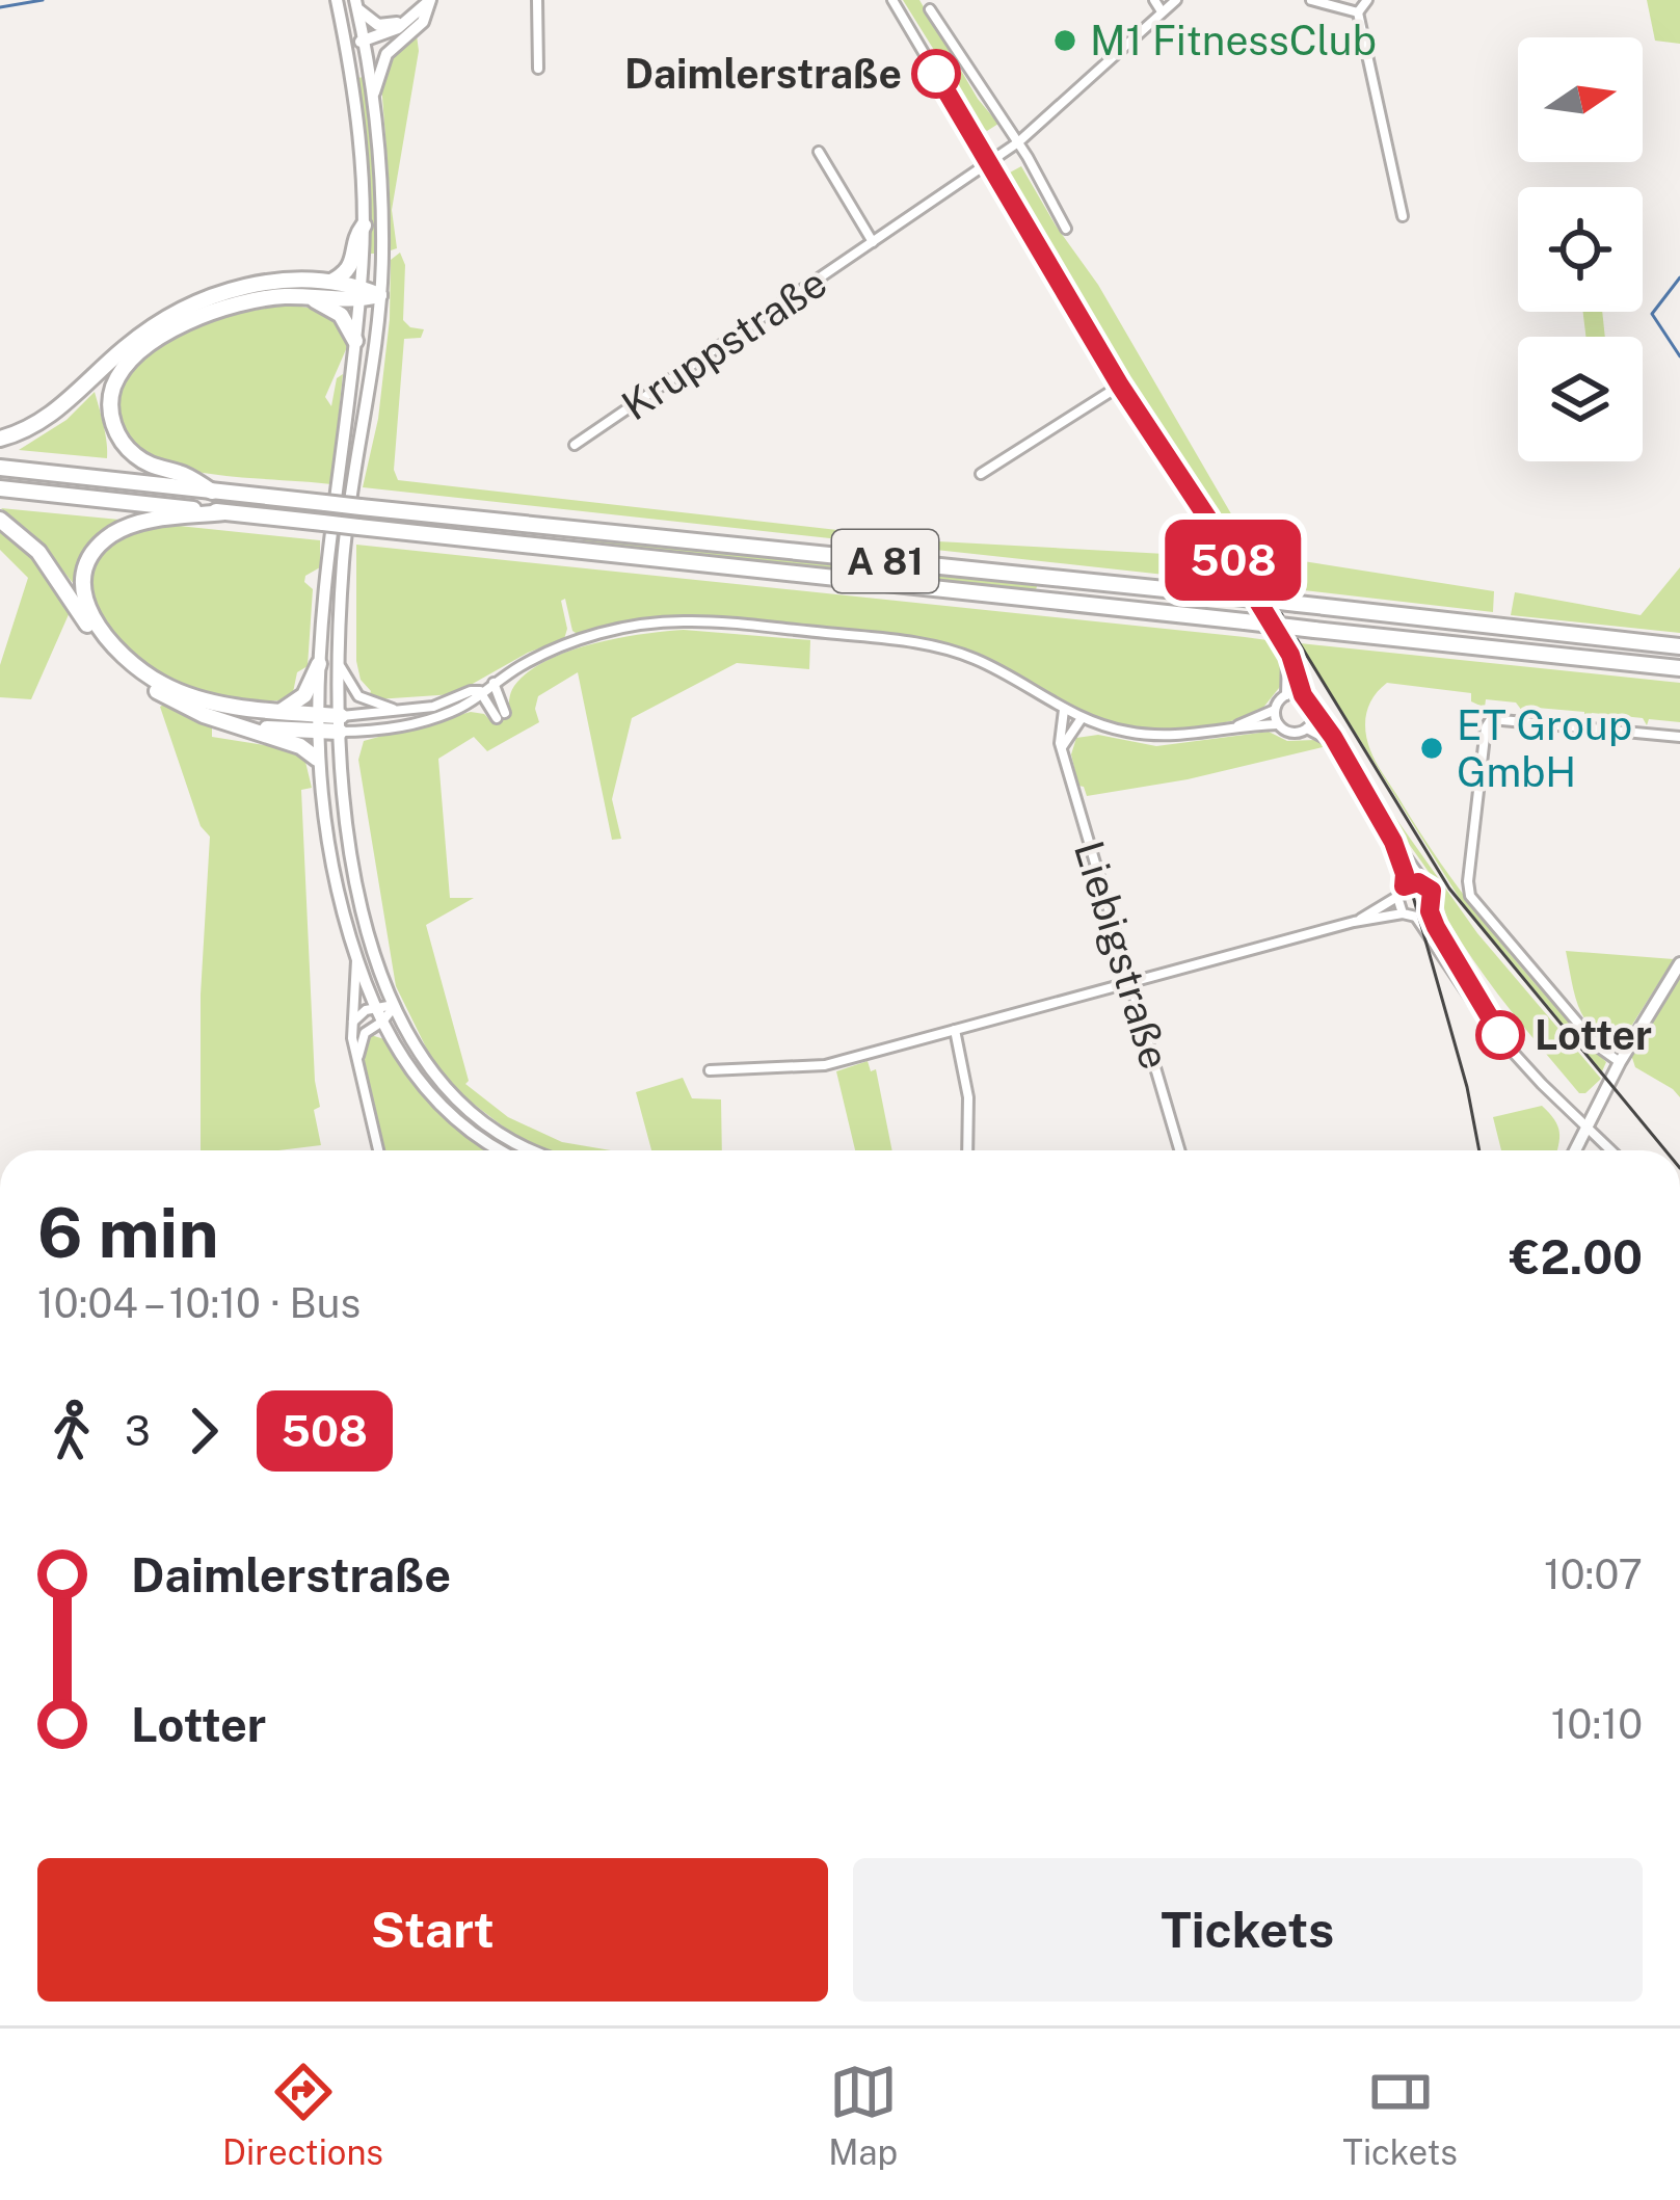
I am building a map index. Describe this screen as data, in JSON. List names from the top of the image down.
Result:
{
  "streets": {
    "highway": ["A 81"],
    "street": ["Kruppstraße", "Liebigstraße"]
  },
  "places": [
    "M1 FitnessClub",
    "Daimlerstraße",
    "ET Group GmbH",
    "Lotter"
  ],
  "lines": ["bus line 508"],
  "north": "right",
  "page": {
    "on_map": "508",
    "heading": ["6 min", "10:04 – 10:10 · Bus", "€2.00"],
    "legs": ["3", "508"],
    "list": [
      {
        "name": "Daimlerstraße",
        "value": "10:07"
      },
      {
        "name": "Lotter",
        "value": "10:10"
      }
    ],
    "buttons": ["Start", "Tickets"],
    "tabs": ["Directions", "Map", "Tickets"]
  }
}
